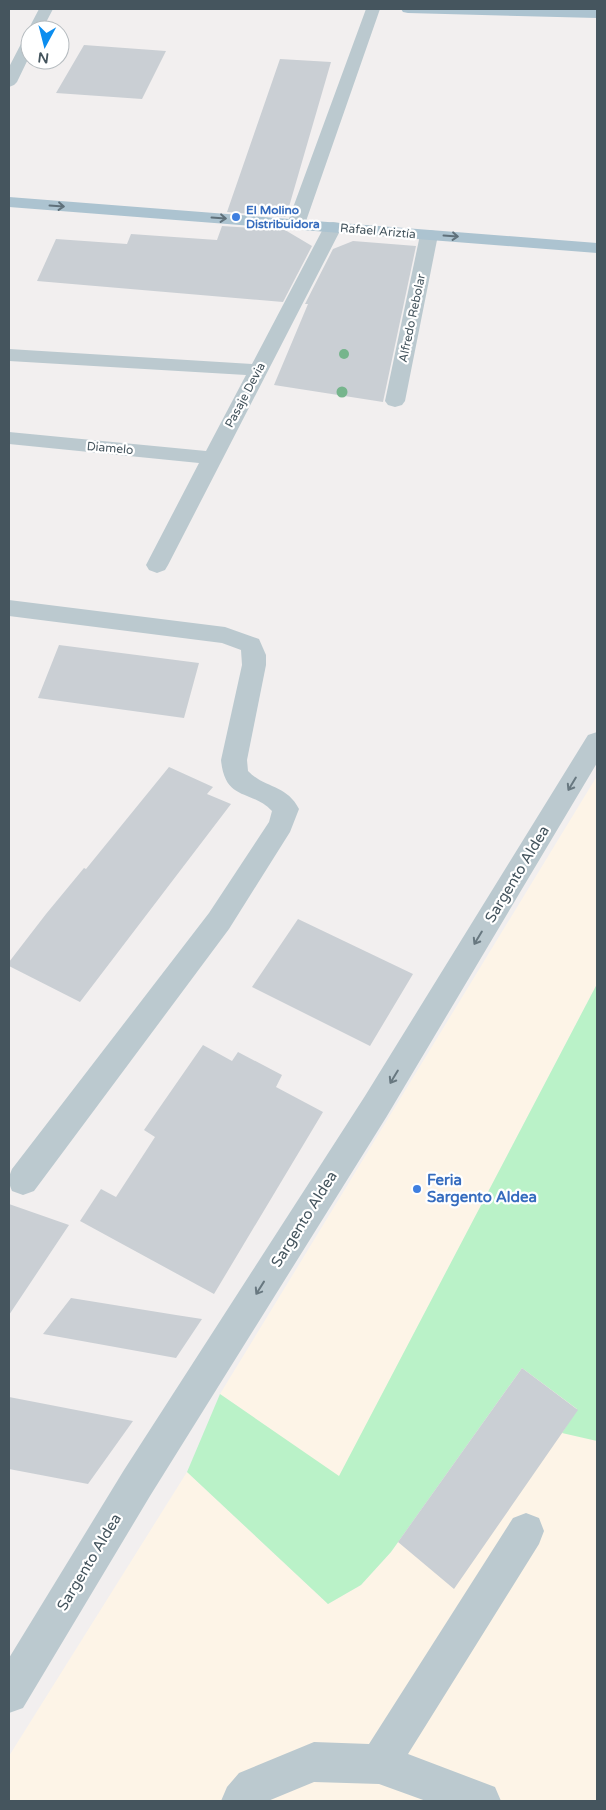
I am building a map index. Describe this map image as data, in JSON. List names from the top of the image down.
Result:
{
  "streets": {
    "main road": ["Rafael Ariztía"],
    "street": [
      "Alfredo Rebolar",
      "Pasaje Devia",
      "Diamelo",
      "Sargento Aldea"
    ]
  },
  "crossings": [
    ["Rafael Ariztía", "Alfredo Rebolar"],
    ["Rafael Ariztía", "Pasaje Devia"],
    ["Pasaje Devia", "Diamelo"]
  ],
  "one_way": ["Sargento Aldea"],
  "places": ["El Molino Distribuidora", "Feria Sargento Aldea"],
  "north": "bottom"
}
